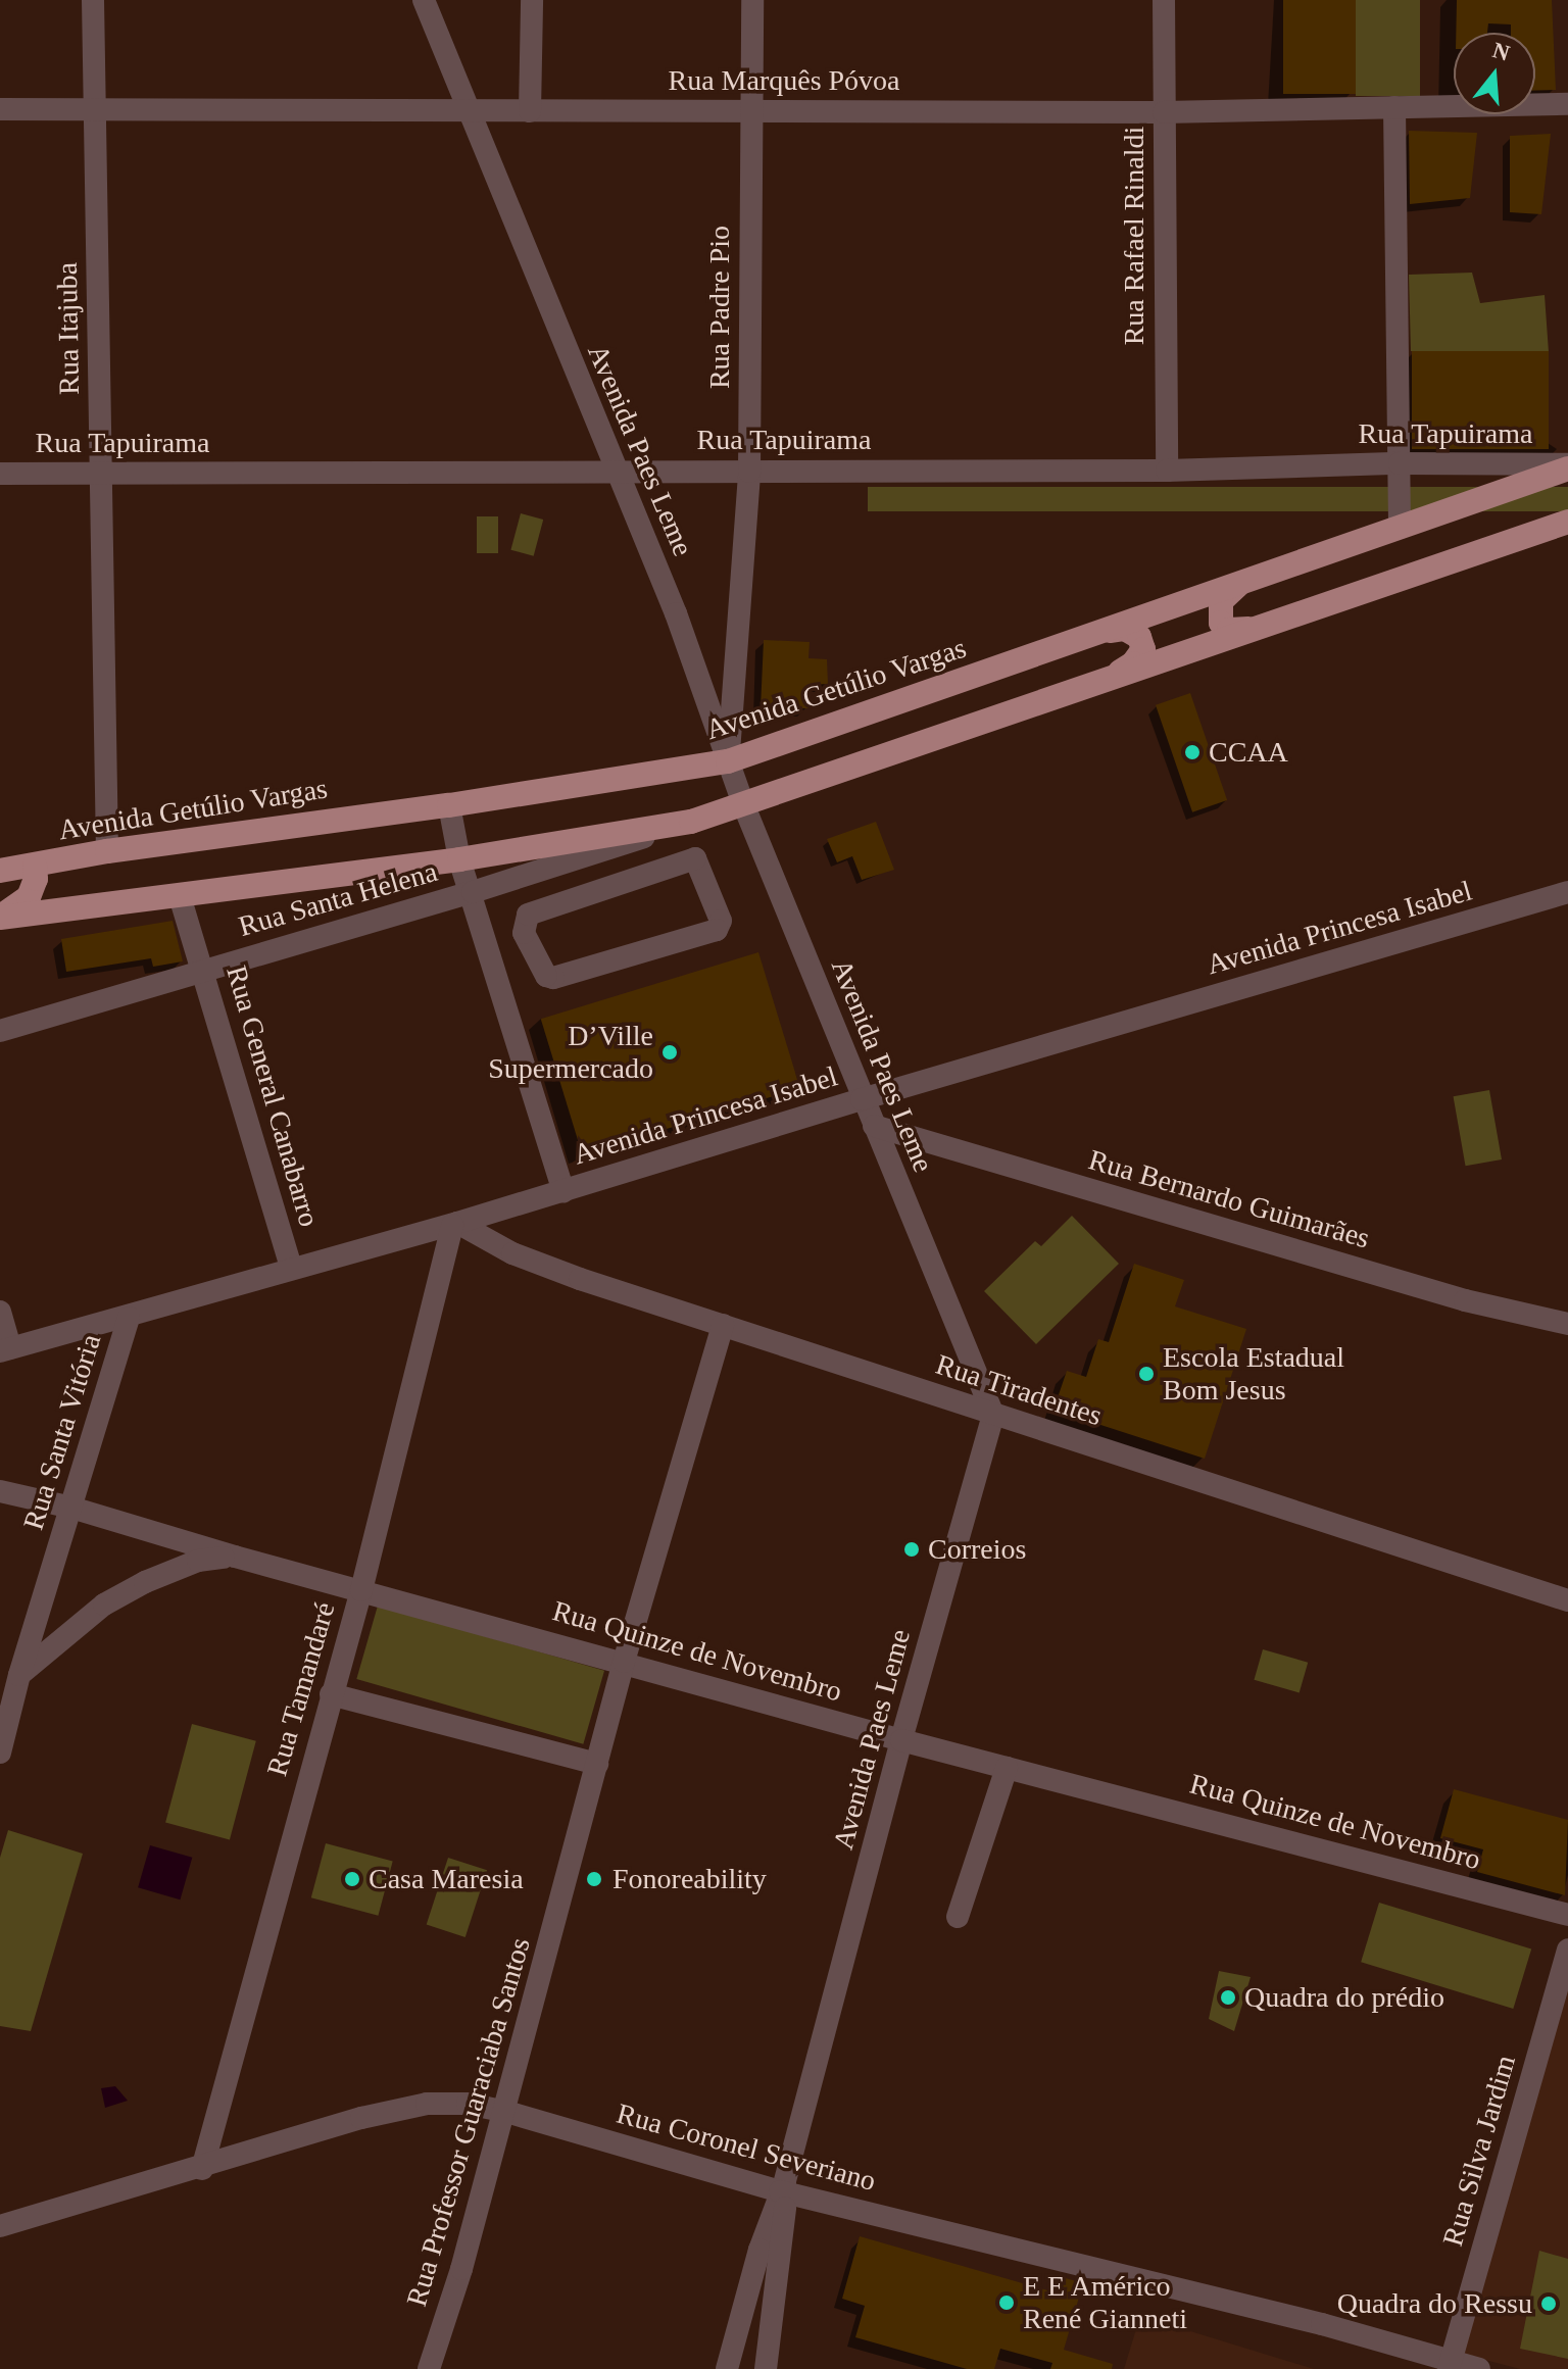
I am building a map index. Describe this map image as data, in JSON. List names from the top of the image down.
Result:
{
  "streets": {
    "main road": ["Avenida Getúlio Vargas"],
    "street": [
      "Rua Marquês Póvoa",
      "Rua Rafael Rinaldi",
      "Rua Padre Pio",
      "Rua Itajuba",
      "Rua Tapuirama",
      "Avenida Paes Leme",
      "Rua Santa Helena",
      "Avenida Princesa Isabel",
      "Rua General Canabarro",
      "Rua Bernardo Guimarães",
      "Rua Tiradentes",
      "Rua Santa Vitória",
      "Rua Quinze de Novembro",
      "Rua Tamandaré",
      "Rua Professor Guaraciaba Santos",
      "Rua Coronel Severiano",
      "Rua Silva Jardim"
    ]
  },
  "crossings": [
    ["Rua Marquês Póvoa", "Rua Rafael Rinaldi"],
    ["Rua Marquês Póvoa", "Rua Padre Pio"],
    ["Rua Marquês Póvoa", "Rua Itajuba"],
    ["Rua Marquês Póvoa", "Avenida Paes Leme"],
    ["Rua Rafael Rinaldi", "Rua Tapuirama"],
    ["Rua Padre Pio", "Rua Tapuirama"],
    ["Rua Padre Pio", "Avenida Paes Leme"],
    ["Rua Padre Pio", "Avenida Getúlio Vargas"],
    ["Rua Itajuba", "Rua Tapuirama"],
    ["Rua Itajuba", "Avenida Getúlio Vargas"],
    ["Rua Tapuirama", "Avenida Paes Leme"],
    ["Rua Tapuirama", "Avenida Getúlio Vargas"],
    ["Avenida Paes Leme", "Avenida Getúlio Vargas"],
    ["Avenida Paes Leme", "Avenida Princesa Isabel"],
    ["Avenida Paes Leme", "Rua Bernardo Guimarães"],
    ["Avenida Paes Leme", "Rua Tiradentes"],
    ["Avenida Paes Leme", "Rua Quinze de Novembro"],
    ["Avenida Paes Leme", "Rua Coronel Severiano"],
    ["Rua Santa Helena", "Rua General Canabarro"],
    ["Avenida Princesa Isabel", "Rua General Canabarro"],
    ["Avenida Princesa Isabel", "Rua Tiradentes"],
    ["Avenida Princesa Isabel", "Rua Santa Vitória"],
    ["Avenida Princesa Isabel", "Rua Tamandaré"],
    ["Rua Tiradentes", "Rua Tamandaré"],
    ["Rua Tiradentes", "Rua Professor Guaraciaba Santos"],
    ["Rua Santa Vitória", "Rua Quinze de Novembro"],
    ["Rua Quinze de Novembro", "Rua Tamandaré"],
    ["Rua Quinze de Novembro", "Rua Professor Guaraciaba Santos"],
    ["Rua Tamandaré", "Rua Coronel Severiano"],
    ["Rua Professor Guaraciaba Santos", "Rua Coronel Severiano"],
    ["Rua Coronel Severiano", "Rua Silva Jardim"]
  ],
  "places": [
    "CCAA",
    "D’Ville Supermercado",
    "Escola Estadual Bom Jesus",
    "Correios",
    "Casa Maresia",
    "Fonoreability",
    "Quadra do prédio",
    "E E Américo René Gianneti",
    "Quadra do Ressu"
  ],
  "north": "top"
}
